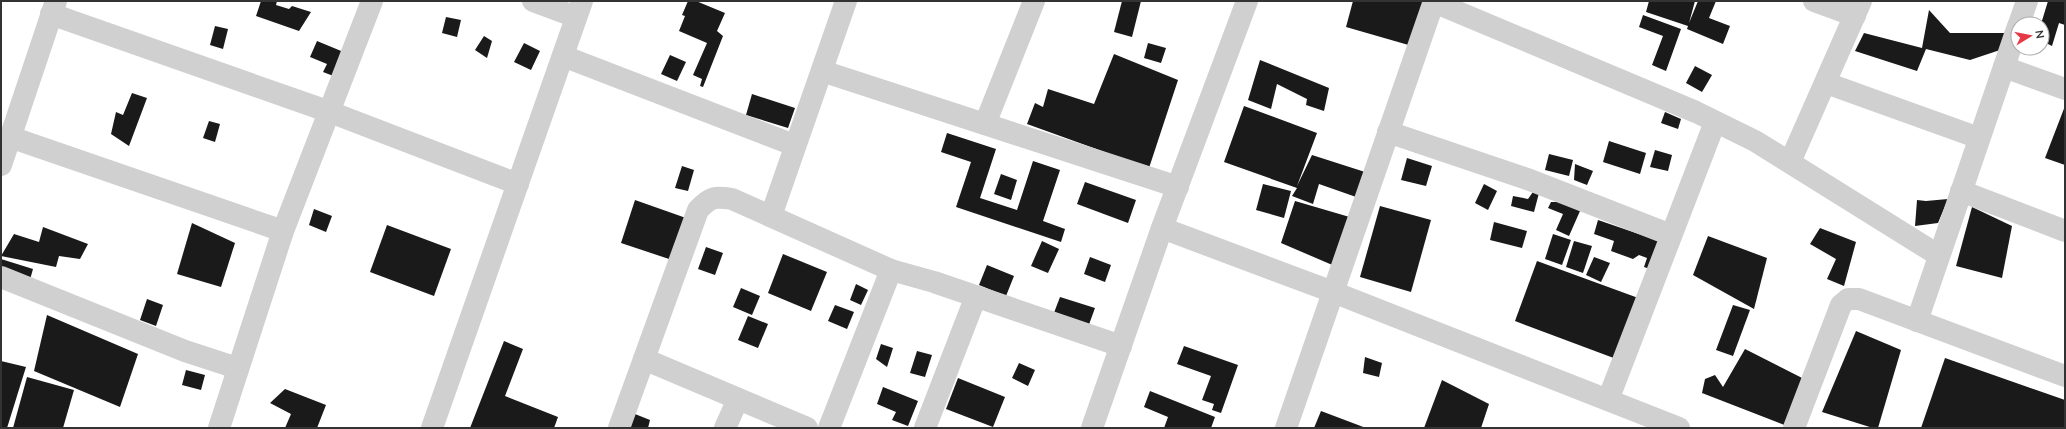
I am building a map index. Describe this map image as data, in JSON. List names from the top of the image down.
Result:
{
  "north": "right"
}
